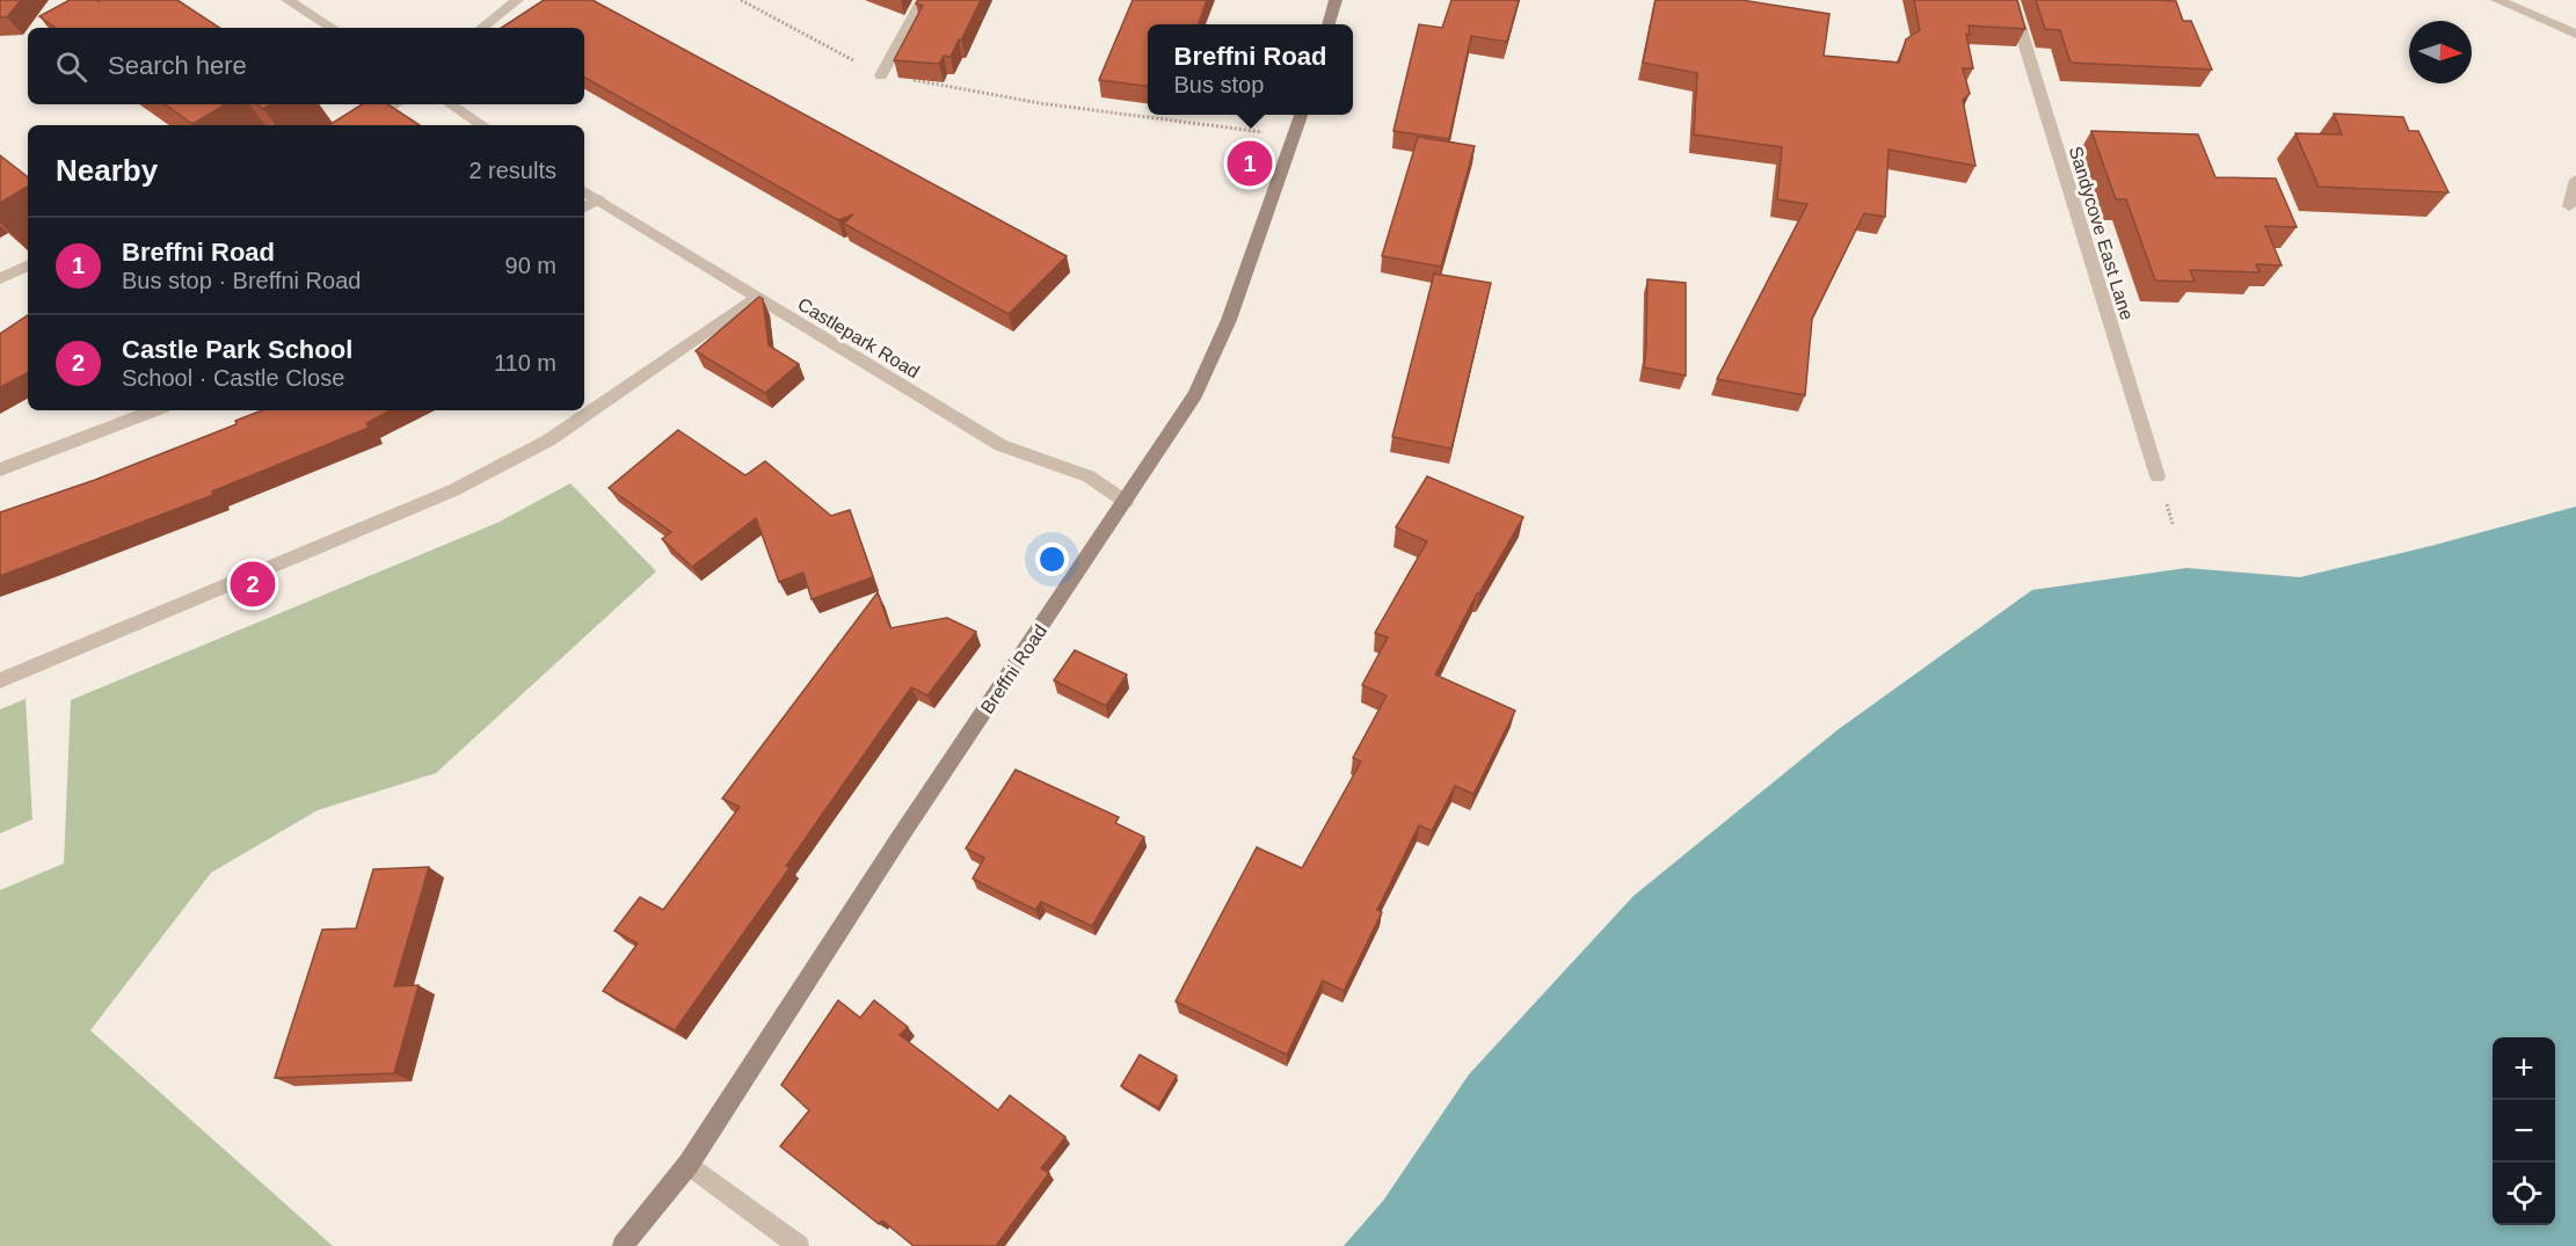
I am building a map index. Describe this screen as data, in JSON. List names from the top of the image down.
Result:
{
  "streets": {
    "main road": ["Breffni Road"],
    "street": ["Sandycove East Lane", "Castlepark Road"]
  },
  "crossings": [
    ["Castlepark Road", "Breffni Road"]
  ],
  "north": "right",
  "page": {
    "popup": ["Breffni Road", "Bus stop"],
    "search": "Search here",
    "heading": ["Nearby", "2 results"],
    "pins": ["1", "2"],
    "list": [
      {
        "mark": "1",
        "name": "Breffni Road",
        "note": "Bus stop · Breffni Road",
        "value": "90 m"
      },
      {
        "mark": "2",
        "name": "Castle Park School",
        "note": "School · Castle Close",
        "value": "110 m"
      }
    ],
    "map_buttons": ["+", "−"]
  }
}
